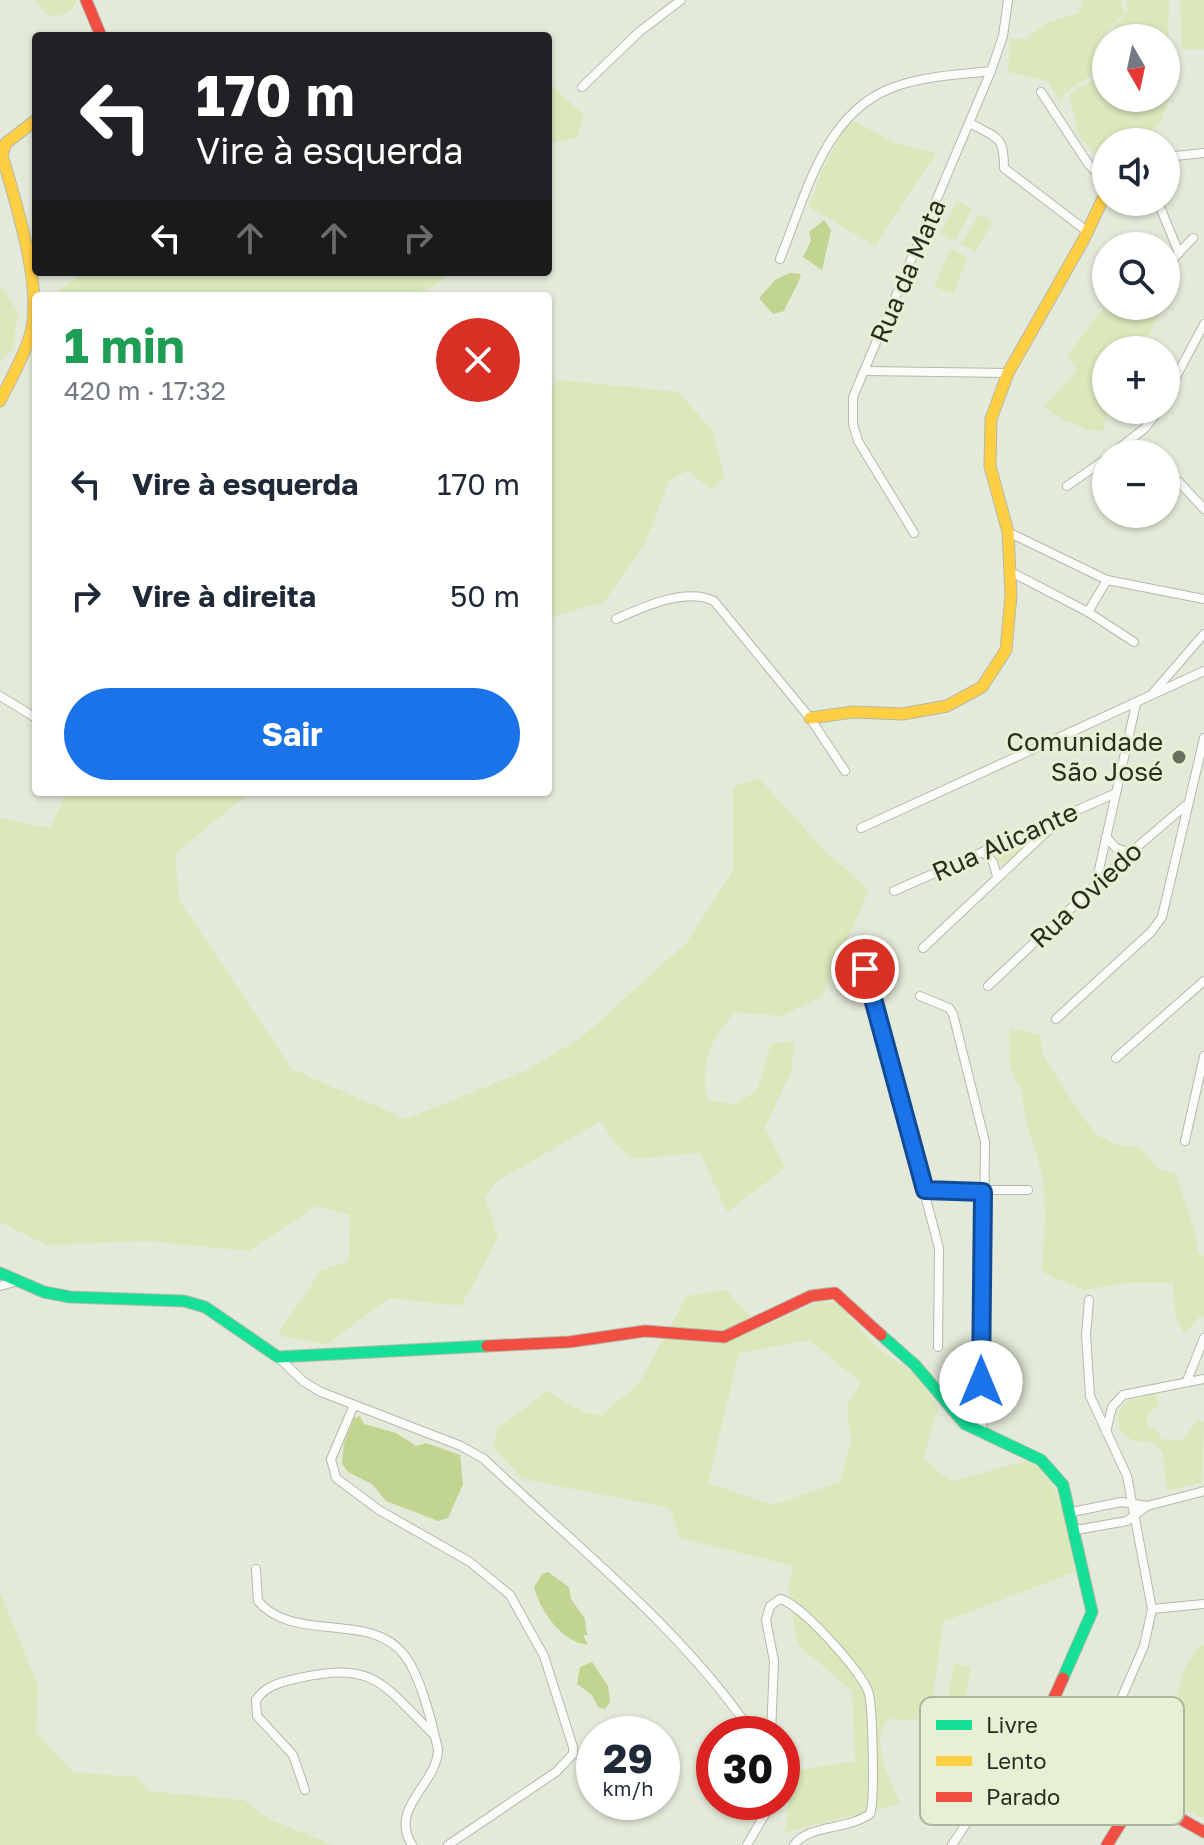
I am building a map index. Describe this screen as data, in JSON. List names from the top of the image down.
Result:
{
  "streets": {
    "street": ["Rua da Mata", "Rua Alicante", "Rua Oviedo"]
  },
  "places": ["Comunidade São José"],
  "legend": ["Livre", "Lento", "Parado"],
  "north": "bottom",
  "page": {
    "map_buttons": ["+", "−"],
    "turn": ["170 m", "Vire à esquerda"],
    "heading": ["1 min", "420 m · 17:32"],
    "list": [
      {
        "name": "Vire à esquerda",
        "value": "170 m"
      },
      {
        "name": "Vire à direita",
        "value": "50 m"
      }
    ],
    "buttons": "Sair",
    "speed": "29 km/h",
    "limit": "30"
  }
}
